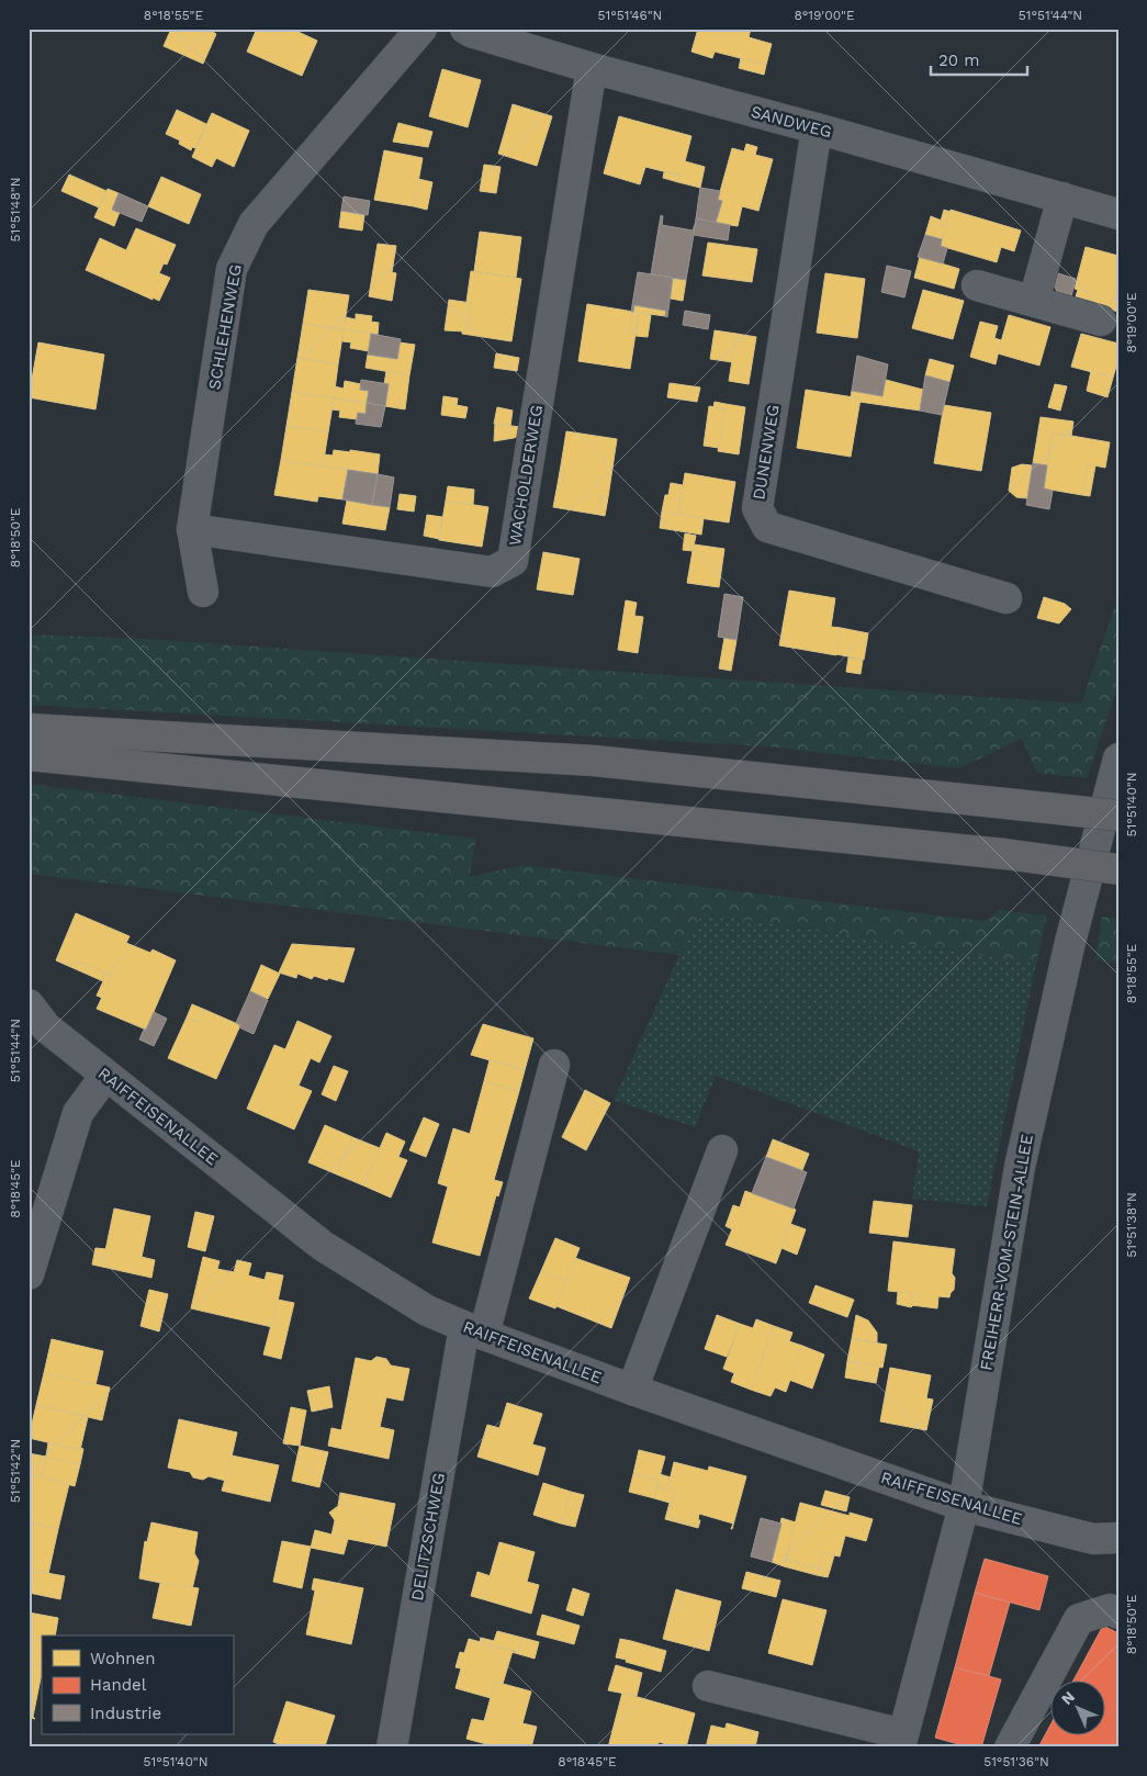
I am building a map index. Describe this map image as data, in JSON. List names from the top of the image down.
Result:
{
  "streets": {
    "street": [
      "SANDWEG",
      "SCHLEHENWEG",
      "DUNENWEG",
      "WACHOLDERWEG",
      "RAIFFEISENALLEE",
      "FREIHERR-VOM-STEIN-ALLEE",
      "DELITZSCHWEG"
    ]
  },
  "crossings": [
    ["SANDWEG", "DUNENWEG"],
    ["SANDWEG", "WACHOLDERWEG"],
    ["SCHLEHENWEG", "WACHOLDERWEG"],
    ["RAIFFEISENALLEE", "FREIHERR-VOM-STEIN-ALLEE"],
    ["RAIFFEISENALLEE", "DELITZSCHWEG"]
  ],
  "legend": ["Wohnen", "Handel", "Industrie"],
  "scale_bar": "20 m",
  "north": "top left",
  "coordinates": [
    "8°18'55\"E",
    "51°51'46\"N",
    "8°19'00\"E",
    "51°51'44\"N",
    "51°51'48\"N",
    "8°18'50\"E",
    "51°51'40\"N",
    "8°18'45\"E",
    "51°51'38\"N",
    "51°51'42\"N",
    "51°51'36\"N"
  ]
}
